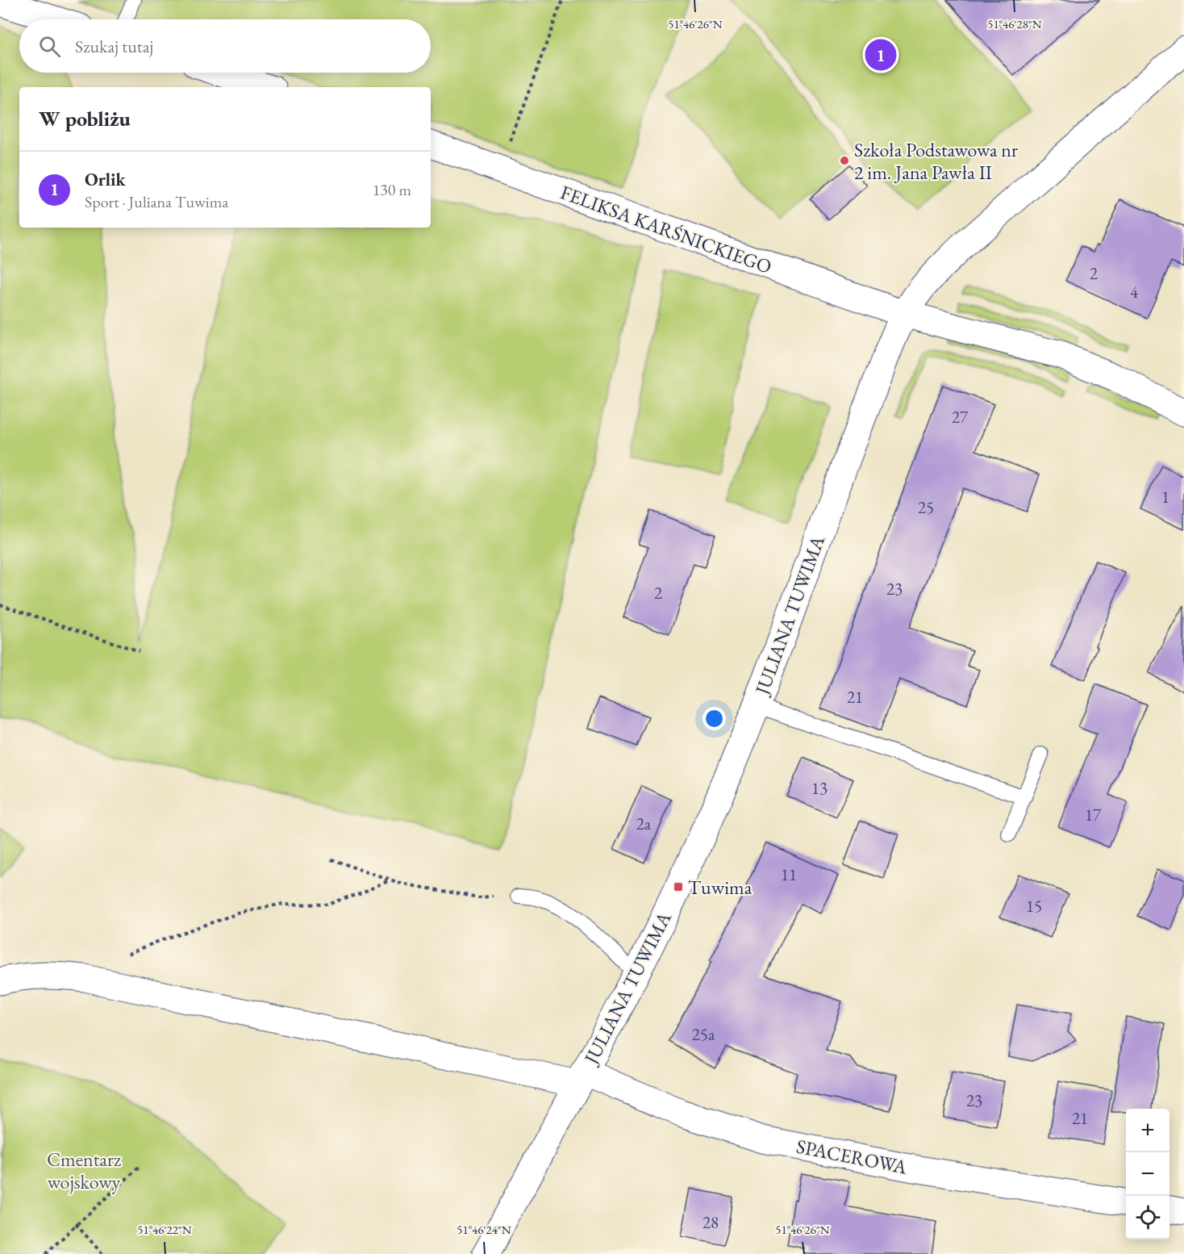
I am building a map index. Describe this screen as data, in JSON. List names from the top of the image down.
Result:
{
  "streets": {
    "street": ["FELIKSA KARŚNICKIEGO", "JULIANA TUWIMA", "SPACEROWA"]
  },
  "crossings": [
    ["FELIKSA KARŚNICKIEGO", "JULIANA TUWIMA"],
    ["JULIANA TUWIMA", "SPACEROWA"]
  ],
  "parks": ["Cmentarz wojskowy"],
  "places": {
    "other": ["Szkoła Podstawowa nr 2 im. Jana Pawła II"],
    "transit": ["Tuwima"]
  },
  "house_numbers": [
    "2",
    "4",
    "27",
    "1",
    "25",
    "23",
    "2",
    "21",
    "13",
    "17",
    "2a",
    "11",
    "15",
    "25a",
    "23",
    "21",
    "28"
  ],
  "page": {
    "search": "Szukaj tutaj",
    "pins": "1",
    "heading": "W pobliżu",
    "list": [
      {
        "mark": "1",
        "name": "Orlik",
        "note": "Sport · Juliana Tuwima",
        "value": "130 m"
      }
    ],
    "map_buttons": ["+", "−"]
  },
  "coordinates": [
    "51°46'26\"N",
    "51°46'28\"N",
    "51°46'22\"N",
    "51°46'24\"N"
  ]
}
